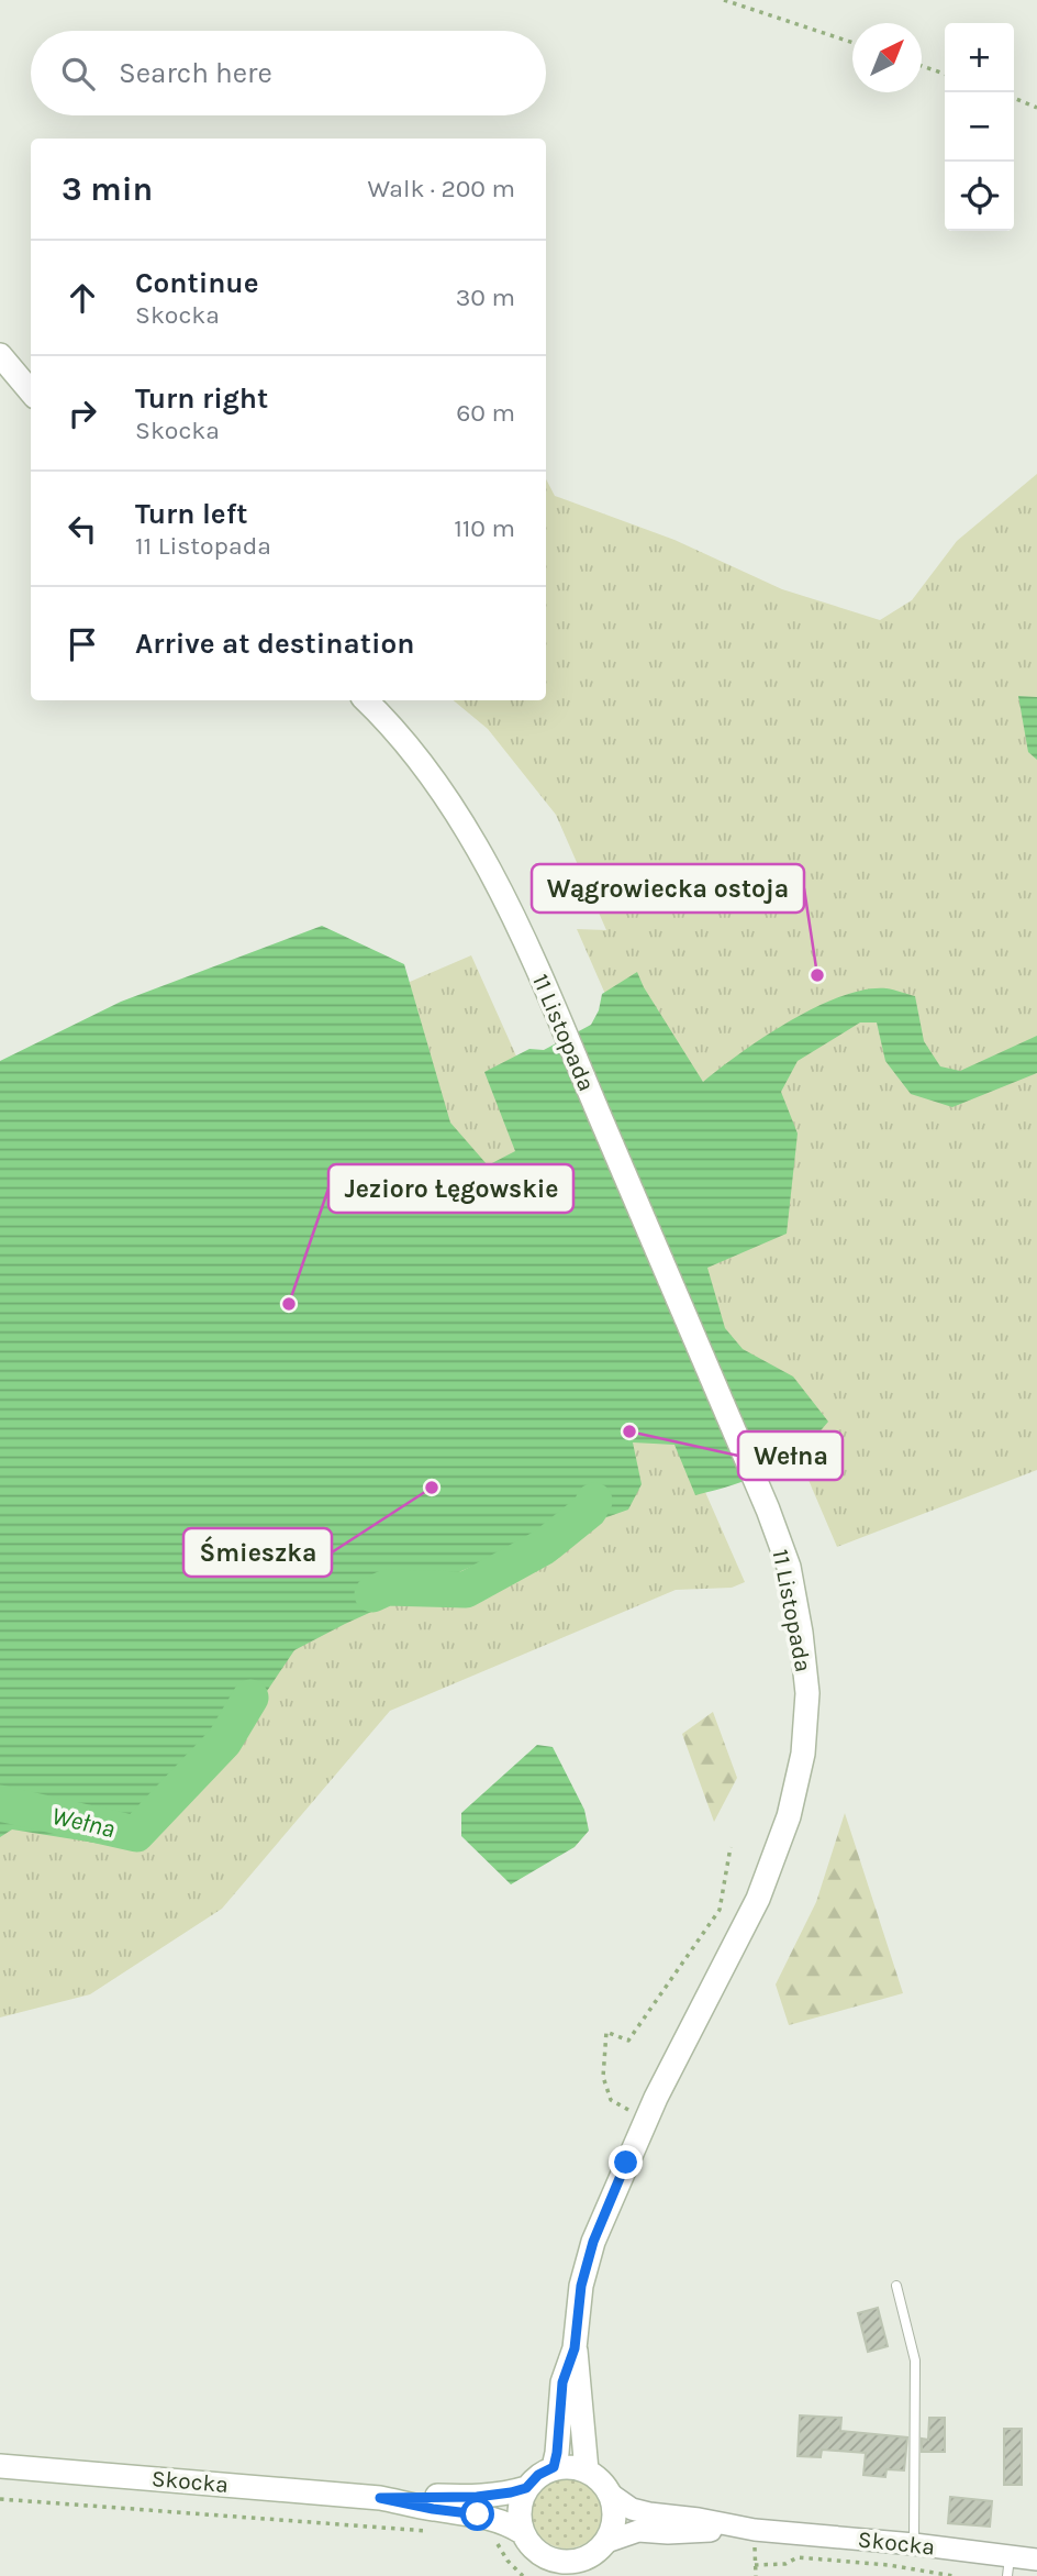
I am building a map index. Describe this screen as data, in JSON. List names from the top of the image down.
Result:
{
  "streets": {
    "main road": ["11 Listopada", "Skocka"]
  },
  "crossings": [
    ["11 Listopada", "Skocka"]
  ],
  "water": ["Wełna"],
  "places": [
    "Wągrowiecka ostoja",
    "Jezioro Łęgowskie",
    "Wełna",
    "Śmieszka"
  ],
  "north": "top right",
  "page": {
    "map_buttons": ["+", "−"],
    "search": "Search here",
    "heading": ["3 min", "Walk · 200 m"],
    "list": [
      ["Continue", "Skocka", "30 m"],
      ["Turn right", "Skocka", "60 m"],
      ["Turn left", "11 Listopada", "110 m"],
      "Arrive at destination"
    ]
  }
}
